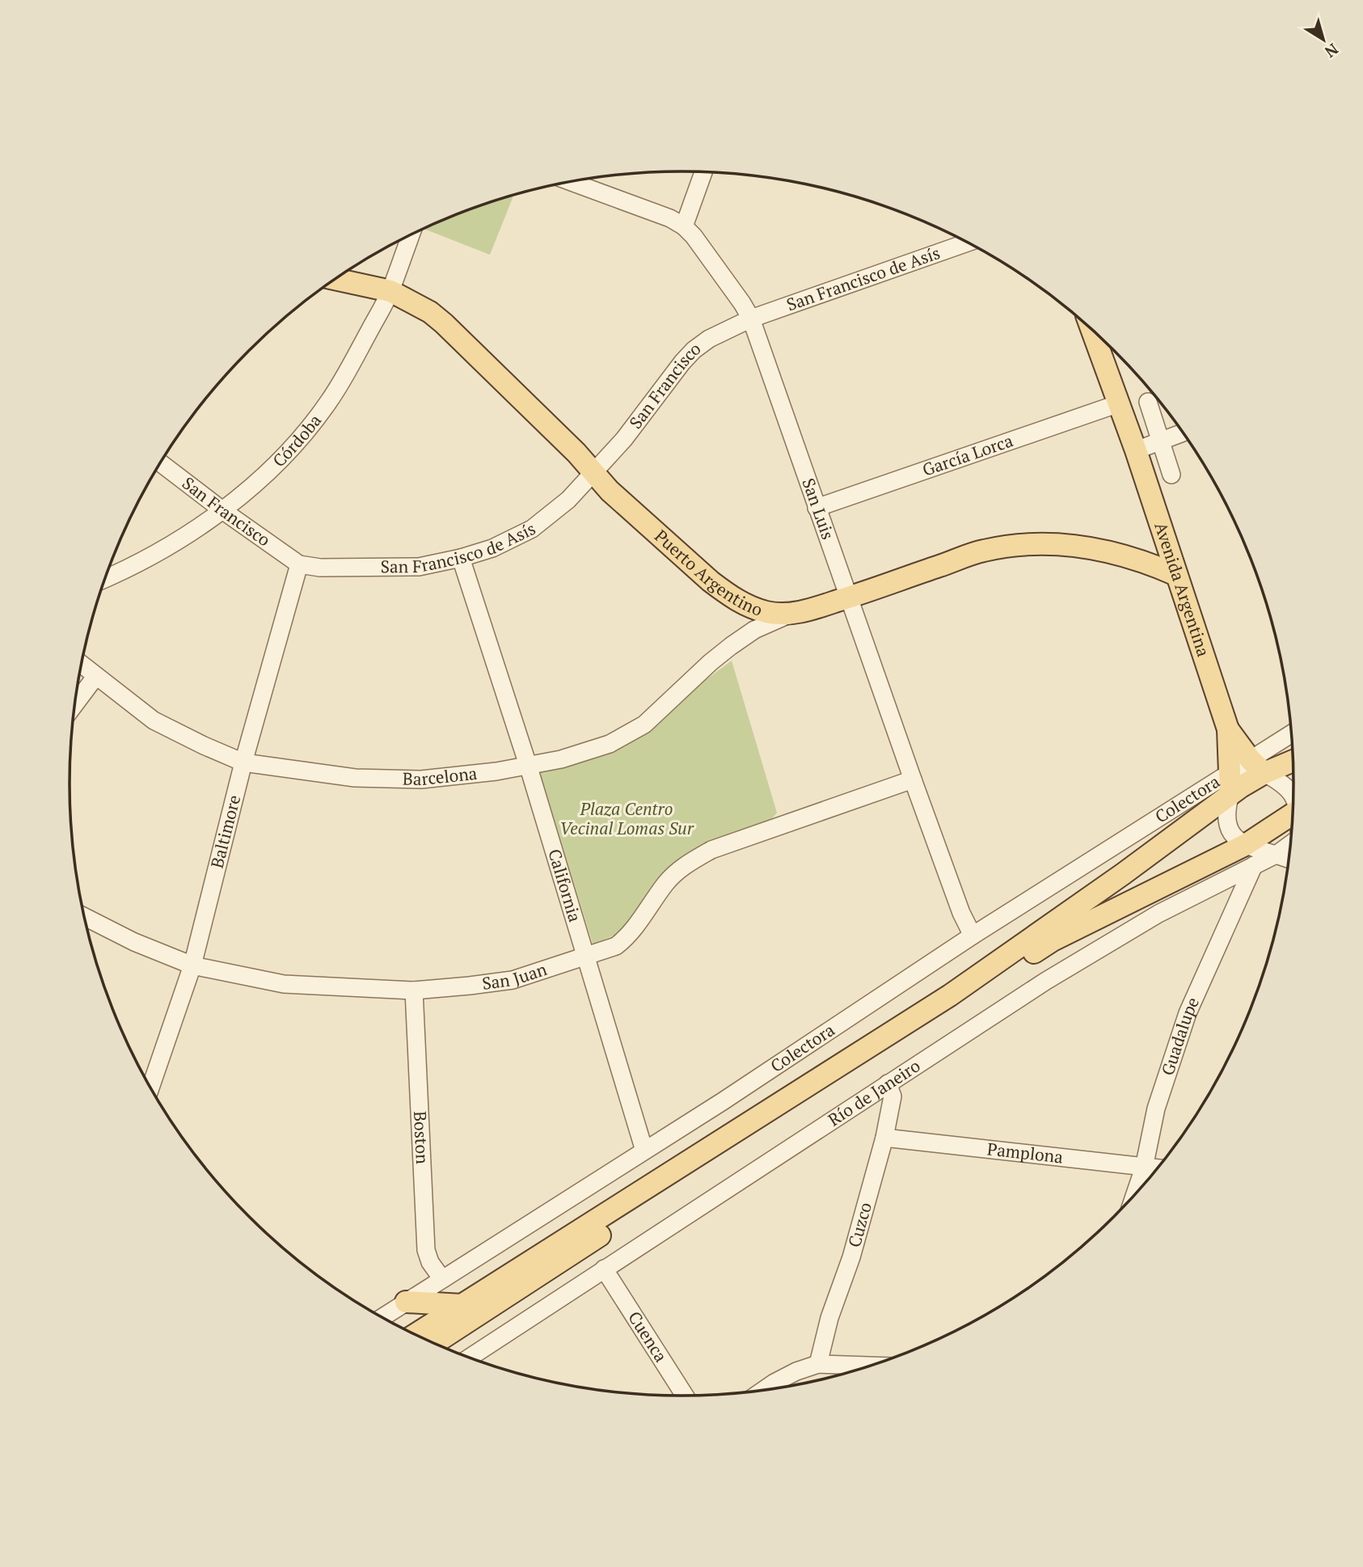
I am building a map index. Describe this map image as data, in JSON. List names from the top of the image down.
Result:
{
  "streets": {
    "main road": ["Puerto Argentino", "Avenida Argentina"],
    "street": [
      "San Francisco de Asís",
      "San Francisco",
      "Córdoba",
      "García Lorca",
      "San Luis",
      "Barcelona",
      "Colectora",
      "Baltimore",
      "California",
      "San Juan",
      "Guadalupe",
      "Río de Janeiro",
      "Boston",
      "Pamplona",
      "Cuzco",
      "Cuenca"
    ]
  },
  "crossings": [
    ["San Francisco de Asís", "San Francisco"],
    ["San Francisco de Asís", "San Luis"],
    ["San Francisco de Asís", "Puerto Argentino"],
    ["San Francisco de Asís", "Baltimore"],
    ["San Francisco de Asís", "California"],
    ["San Francisco", "Córdoba"],
    ["San Francisco", "San Luis"],
    ["San Francisco", "Puerto Argentino"],
    ["San Francisco", "Baltimore"],
    ["Córdoba", "Puerto Argentino"],
    ["García Lorca", "San Luis"],
    ["García Lorca", "Avenida Argentina"],
    ["San Luis", "Puerto Argentino"],
    ["San Luis", "Colectora"],
    ["San Luis", "San Juan"],
    ["Puerto Argentino", "Avenida Argentina"],
    ["Puerto Argentino", "Barcelona"],
    ["Avenida Argentina", "Colectora"],
    ["Barcelona", "Baltimore"],
    ["Barcelona", "California"],
    ["Colectora", "California"],
    ["Colectora", "Boston"],
    ["Baltimore", "San Juan"],
    ["California", "San Juan"],
    ["San Juan", "Boston"],
    ["Guadalupe", "Río de Janeiro"],
    ["Guadalupe", "Pamplona"],
    ["Río de Janeiro", "Cuzco"],
    ["Río de Janeiro", "Cuenca"],
    ["Pamplona", "Cuzco"]
  ],
  "parks": ["Plaza Centro Vecinal Lomas Sur"],
  "north": "bottom right"
}
